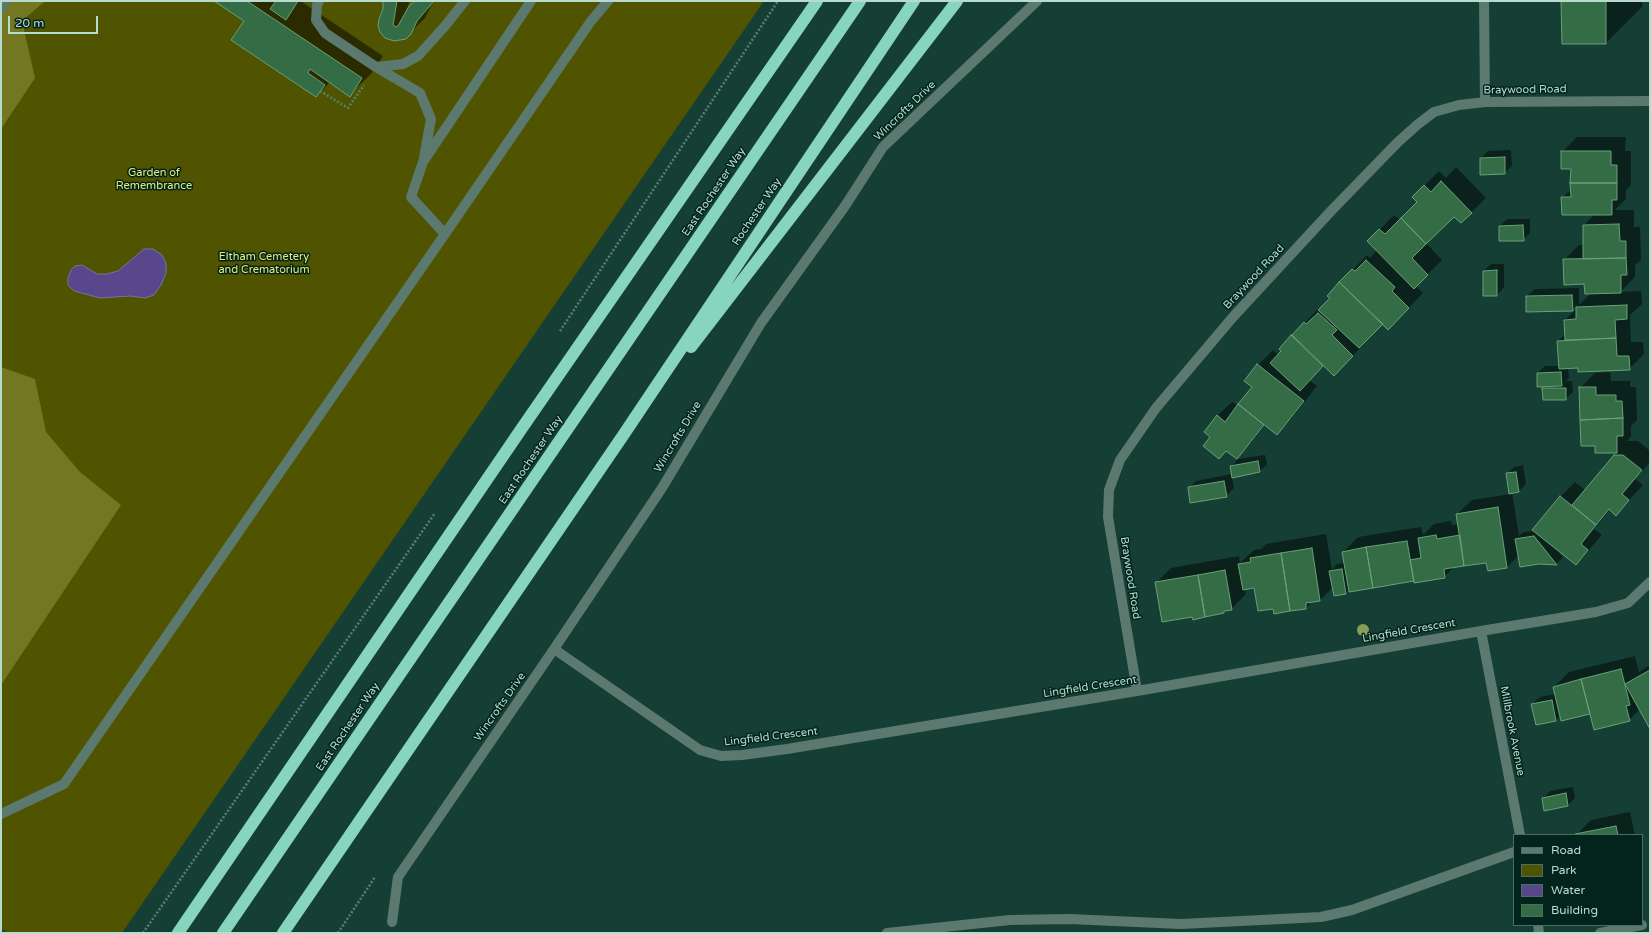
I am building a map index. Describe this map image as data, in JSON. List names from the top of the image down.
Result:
{
  "streets": {
    "highway": ["East Rochester Way", "Rochester Way"],
    "street": [
      "Braywood Road",
      "Wincrofts Drive",
      "Lingfield Crescent",
      "Millbrook Avenue"
    ]
  },
  "crossings": [
    ["Braywood Road", "Lingfield Crescent"],
    ["Wincrofts Drive", "Lingfield Crescent"],
    ["Lingfield Crescent", "Millbrook Avenue"]
  ],
  "parks": ["Garden of Remembrance", "Eltham Cemetery and Crematorium"],
  "legend": [
    "Road",
    "Park",
    "Water",
    "Building"
  ],
  "scale_bar": "20 m"
}
